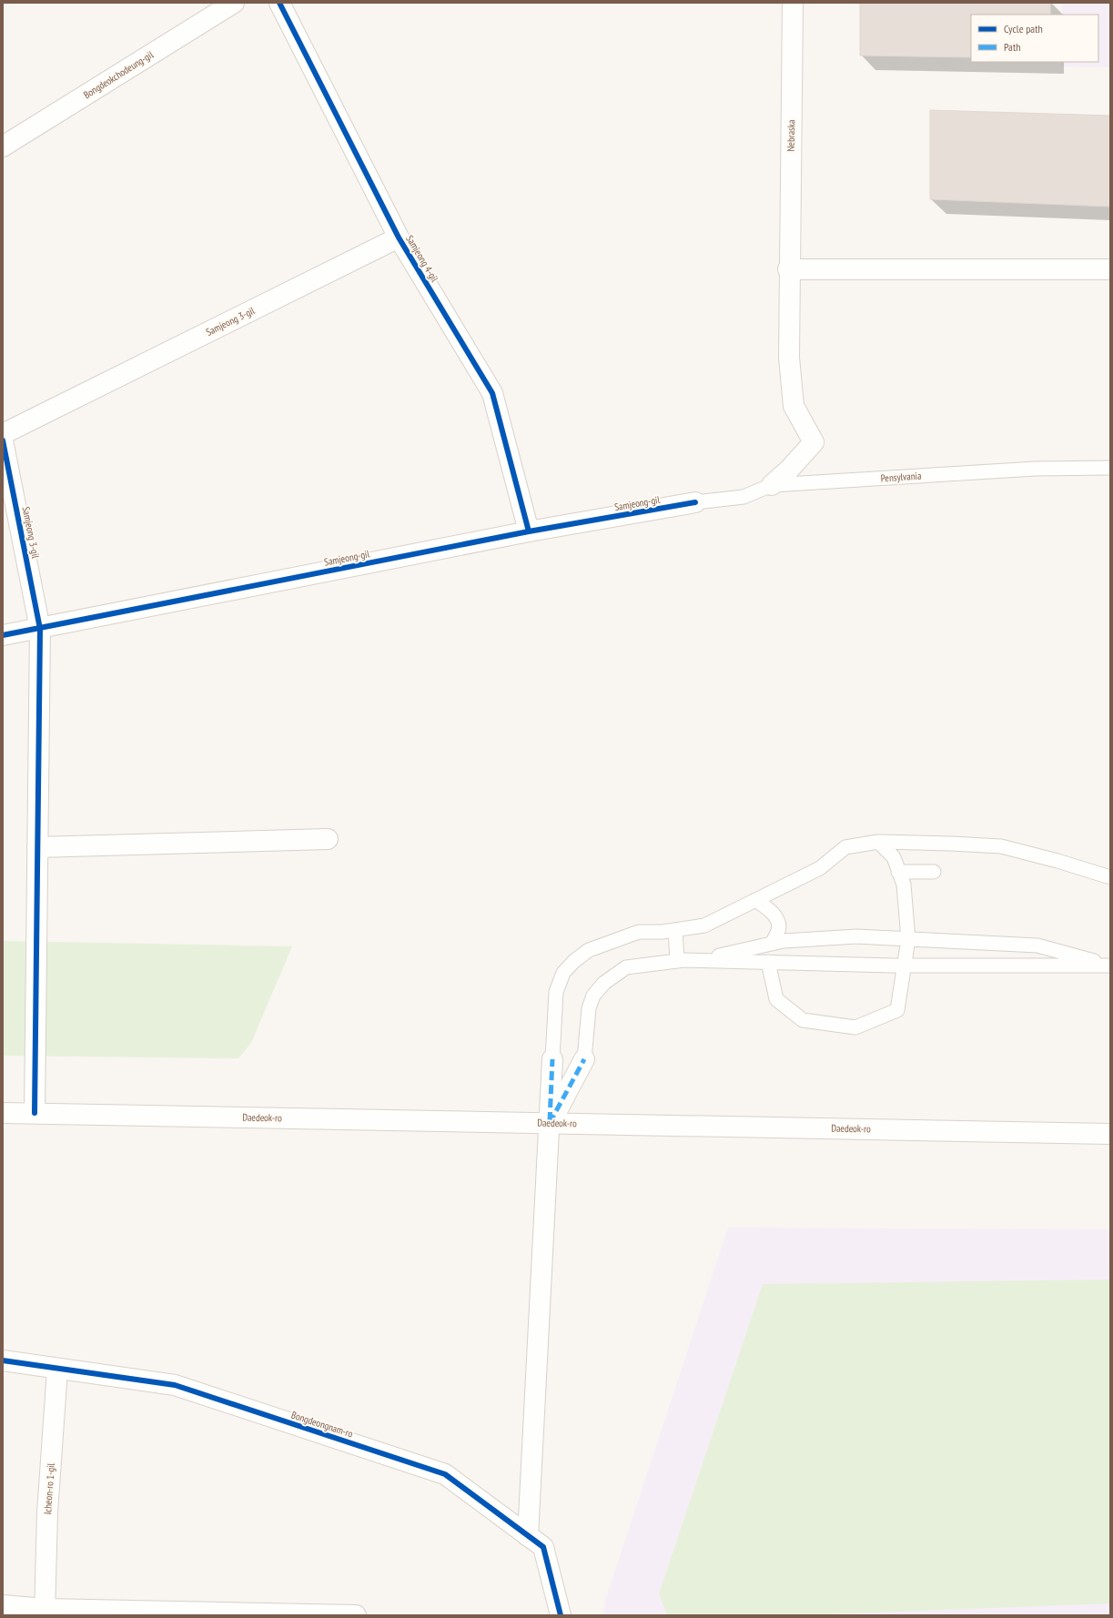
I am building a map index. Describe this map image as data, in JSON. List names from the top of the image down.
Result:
{
  "streets": {
    "street": [
      "Bongdeokchodeung-gil",
      "Nebraska",
      "Samjeong 4-gil",
      "Samjeong 3-gil",
      "Samjeong-gil",
      "Daedeok-ro",
      "Bongdeongnam-ro",
      "Icheon-ro 1-gil"
    ],
    "lane": ["Pensylvania"]
  },
  "crossings": [
    ["Nebraska", "Pensylvania"],
    ["Samjeong 4-gil", "Samjeong 3-gil"],
    ["Samjeong 4-gil", "Samjeong-gil"],
    ["Samjeong 3-gil", "Samjeong-gil"],
    ["Samjeong 3-gil", "Daedeok-ro"],
    ["Pensylvania", "Samjeong-gil"],
    ["Bongdeongnam-ro", "Icheon-ro 1-gil"]
  ],
  "legend": ["Cycle path", "Path"]
}
